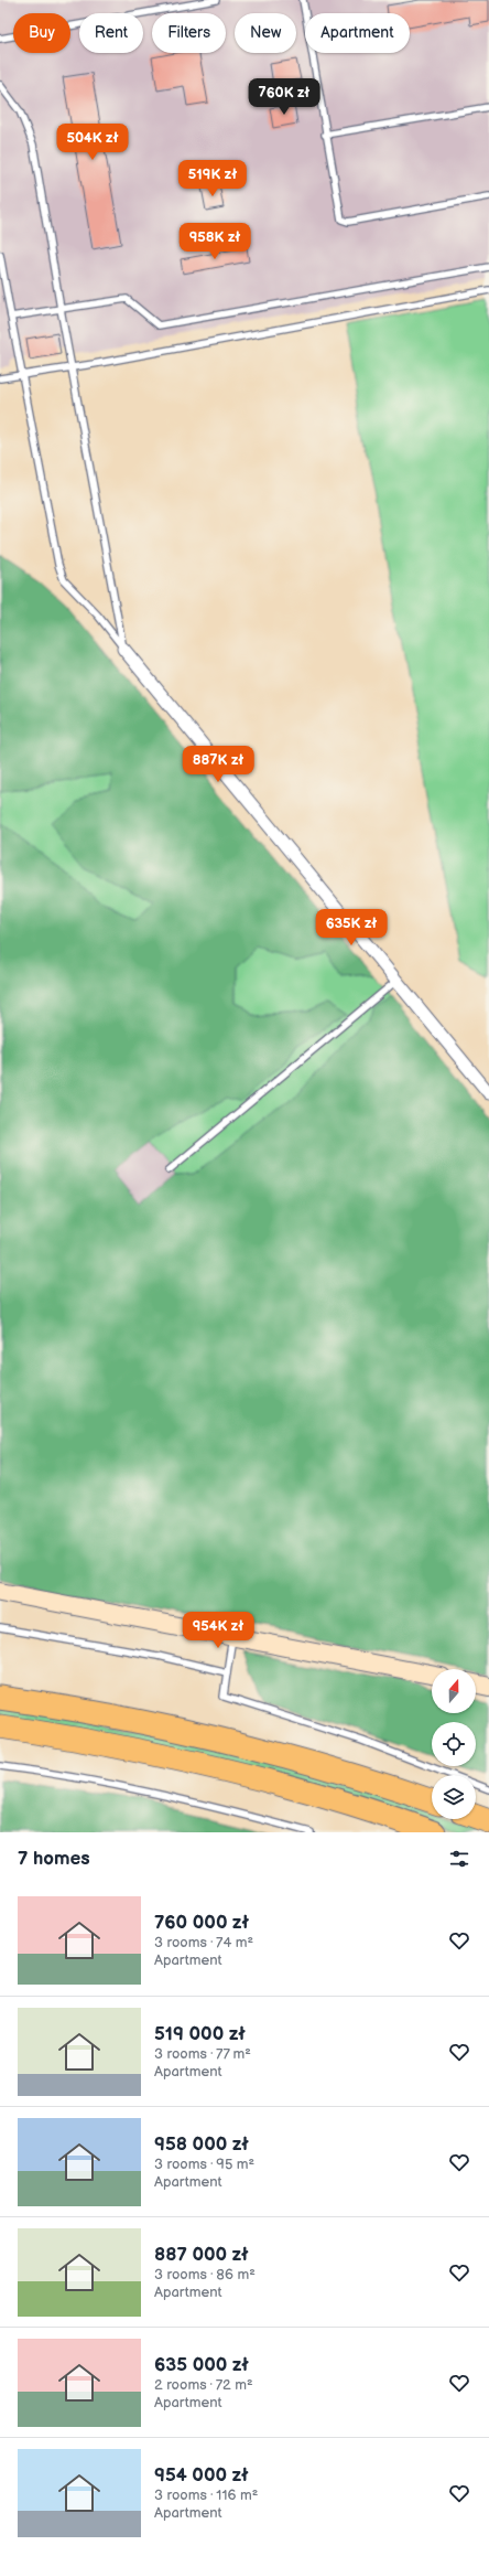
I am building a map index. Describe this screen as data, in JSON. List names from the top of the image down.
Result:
{
  "north": "top",
  "page": {
    "chip": [
      "Buy",
      "Rent",
      "Filters",
      "New",
      "Apartment"
    ],
    "price": [
      "760K zł",
      "504K zł",
      "519K zł",
      "958K zł",
      "887K zł",
      "635K zł",
      "954K zł"
    ],
    "heading": "7 homes",
    "list": [
      {
        "name": "760 000 zł",
        "note": "3 rooms · 74 m² · Apartment"
      },
      {
        "name": "519 000 zł",
        "note": "3 rooms · 77 m² · Apartment"
      },
      {
        "name": "958 000 zł",
        "note": "3 rooms · 95 m² · Apartment"
      },
      {
        "name": "887 000 zł",
        "note": "3 rooms · 86 m² · Apartment"
      },
      {
        "name": "635 000 zł",
        "note": "2 rooms · 72 m² · Apartment"
      },
      {
        "name": "954 000 zł",
        "note": "3 rooms · 116 m² · Apartment"
      }
    ]
  }
}
